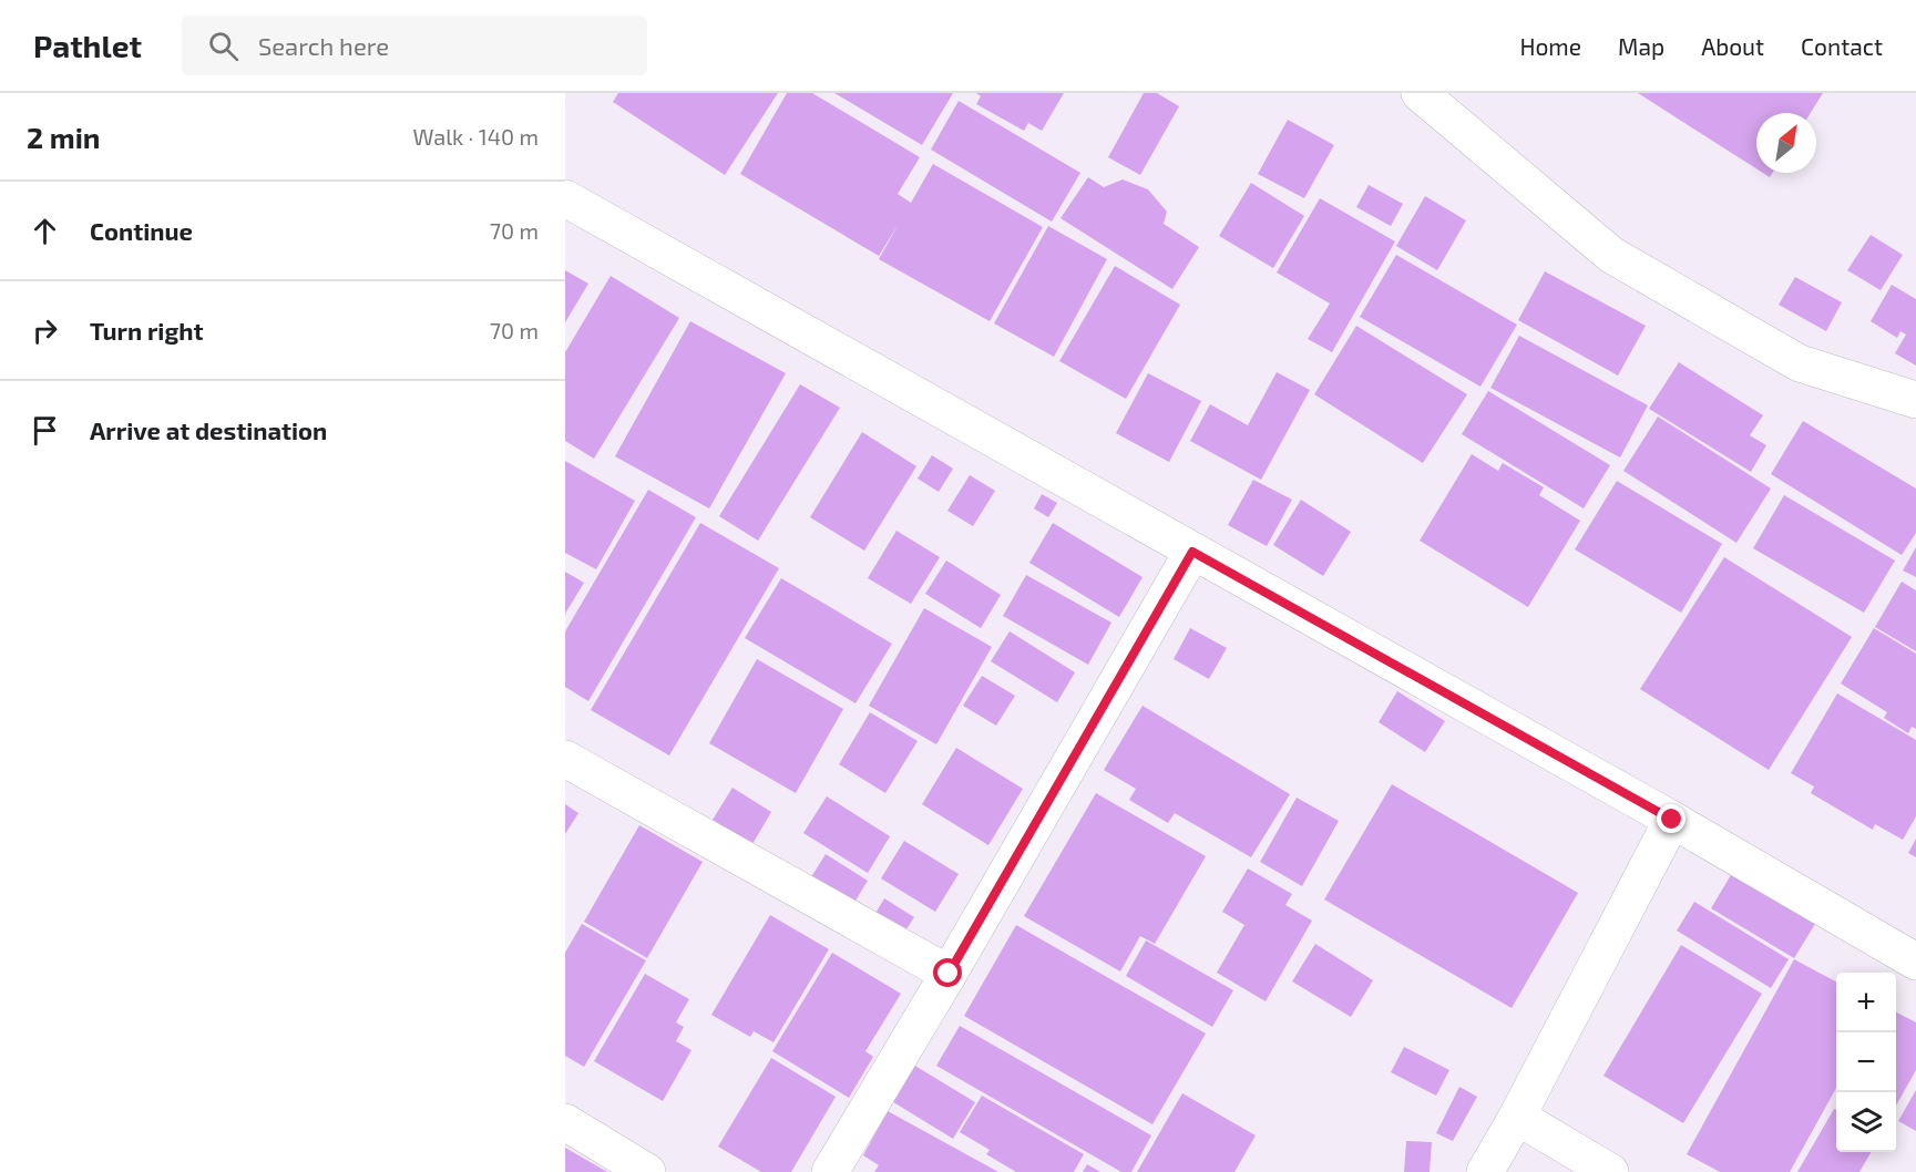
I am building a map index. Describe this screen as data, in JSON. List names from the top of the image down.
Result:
{
  "north": "top right",
  "page": {
    "header": "Pathlet",
    "search": "Search here",
    "nav": [
      "Home",
      "Map",
      "About",
      "Contact"
    ],
    "heading": ["2 min", "Walk · 140 m"],
    "list": [
      ["Continue", "70 m"],
      ["Turn right", "70 m"],
      "Arrive at destination"
    ],
    "map_buttons": ["+", "−"]
  }
}
